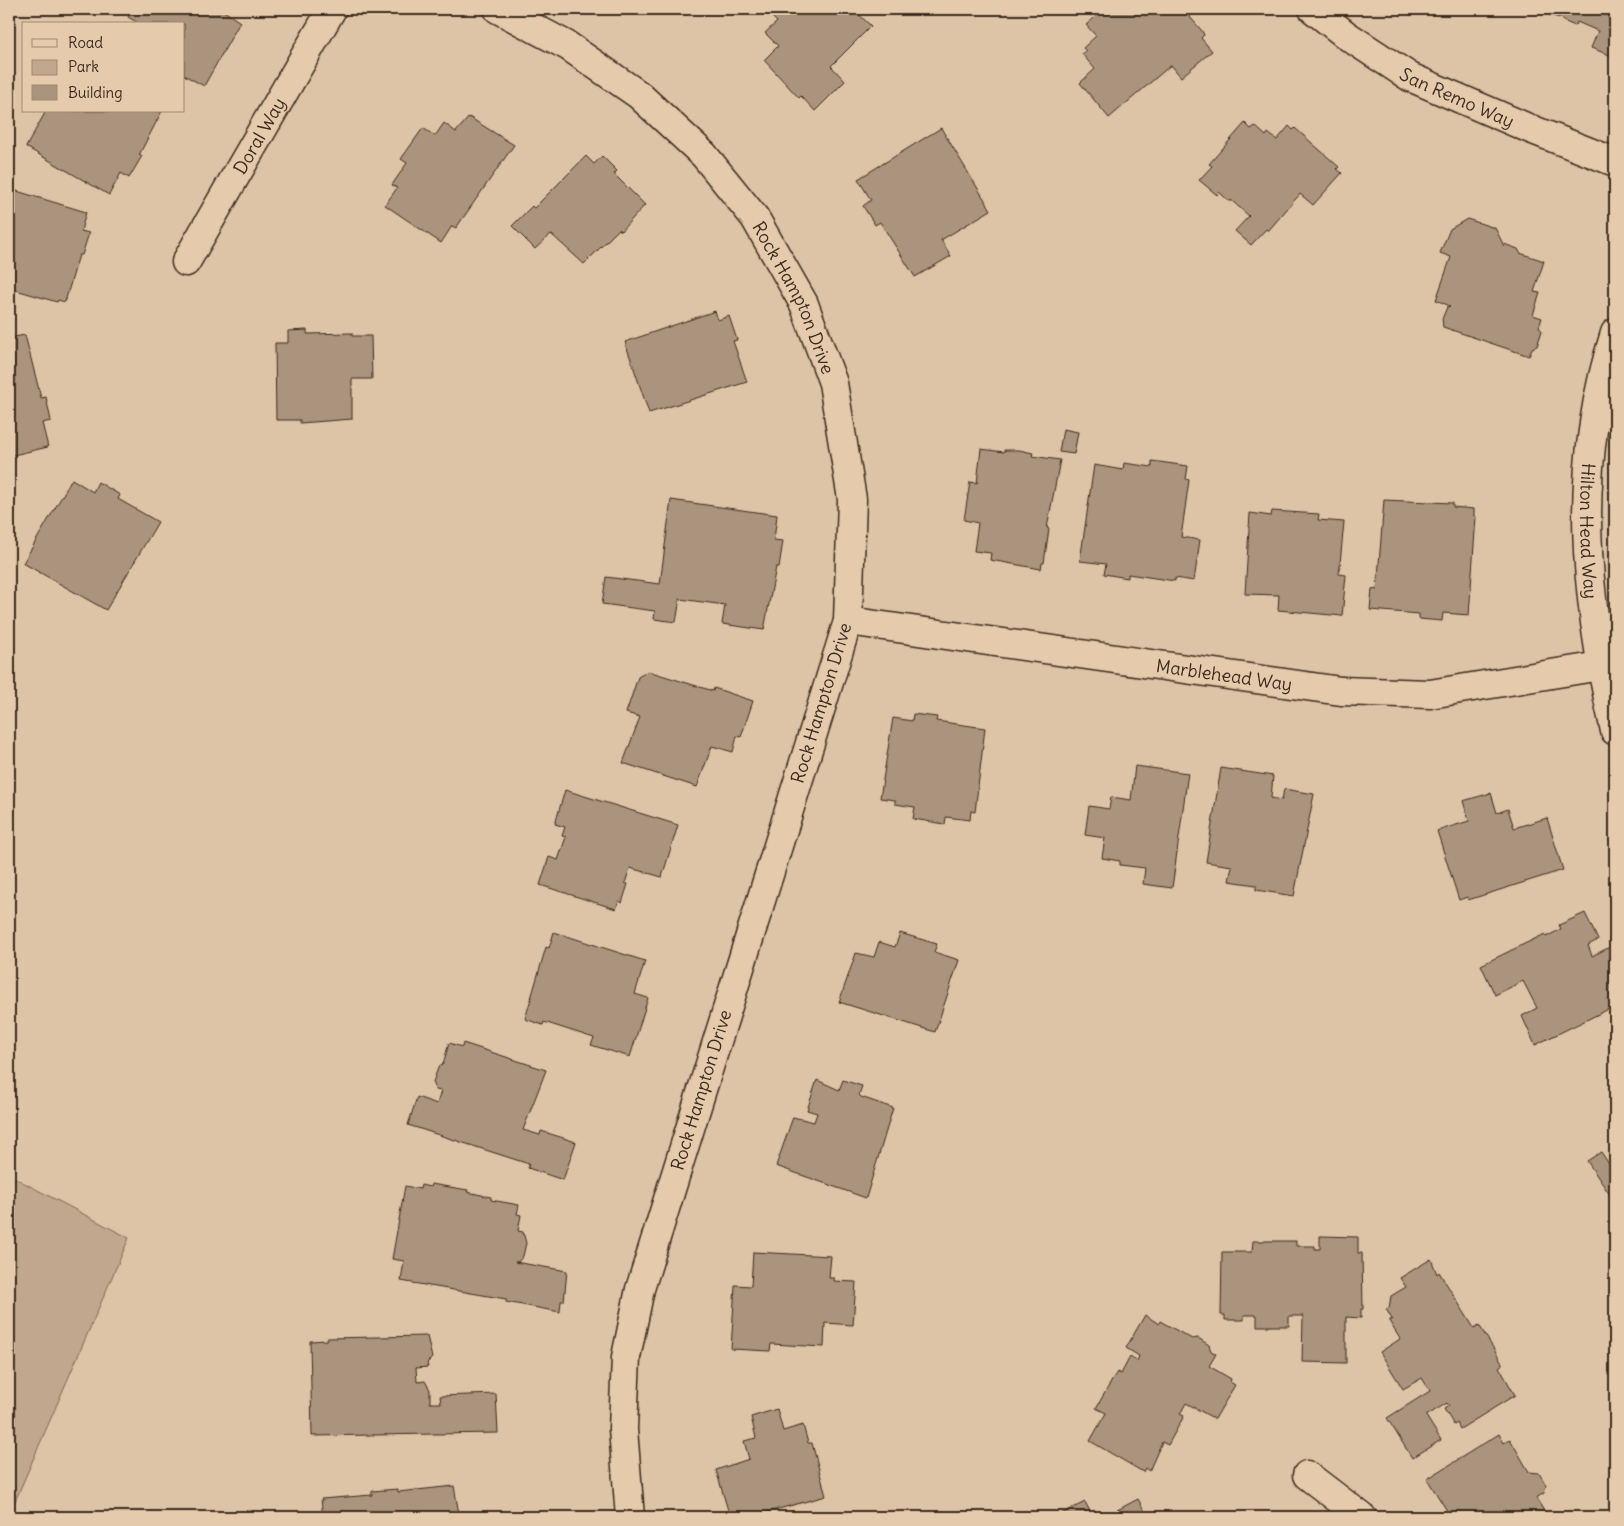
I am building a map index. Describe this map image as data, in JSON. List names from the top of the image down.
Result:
{
  "streets": {
    "street": [
      "San Remo Way",
      "Doral Way",
      "Rock Hampton Drive",
      "Hilton Head Way",
      "Marblehead Way"
    ]
  },
  "crossings": [
    ["Rock Hampton Drive", "Marblehead Way"],
    ["Hilton Head Way", "Marblehead Way"]
  ],
  "legend": ["Road", "Park", "Building"]
}
